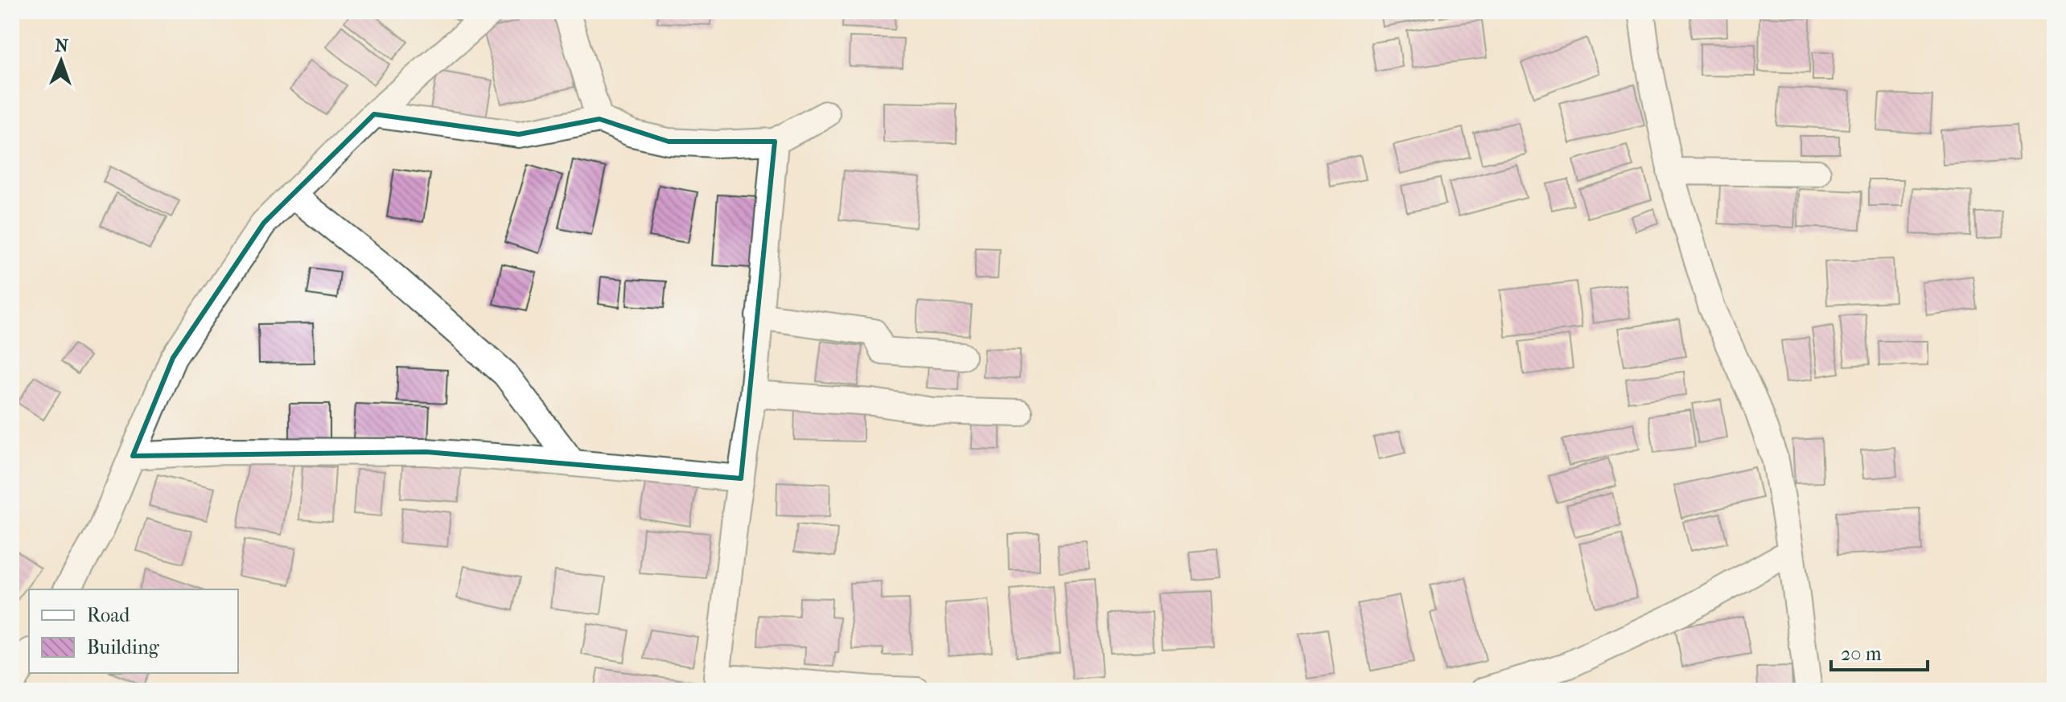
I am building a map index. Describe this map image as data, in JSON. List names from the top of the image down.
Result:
{
  "legend": ["Road", "Building"],
  "scale_bar": "20 m",
  "north": "top"
}
